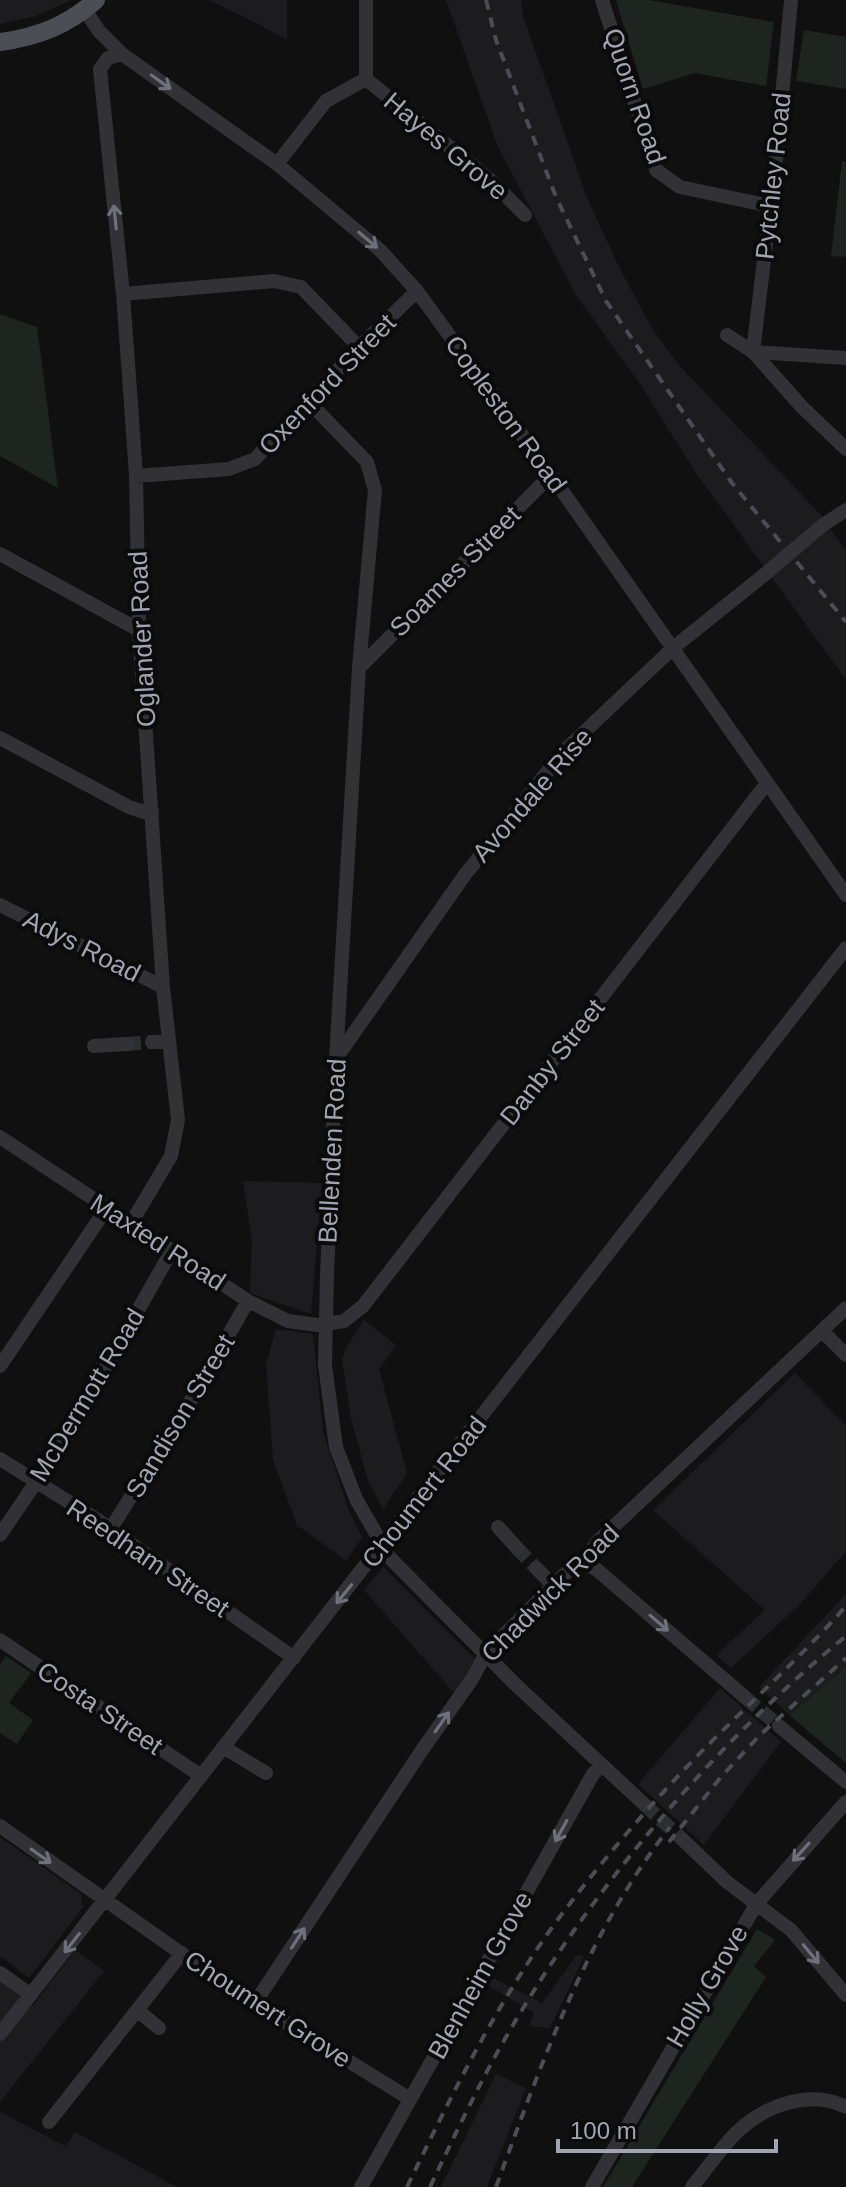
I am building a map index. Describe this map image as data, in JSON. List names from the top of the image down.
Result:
{
  "streets": {
    "street": [
      "Quorn Road",
      "Hayes Grove",
      "Pytchley Road",
      "Oxenford Street",
      "Copleston Road",
      "Soames Street",
      "Oglander Road",
      "Avondale Rise",
      "Adys Road",
      "Danby Street",
      "Bellenden Road",
      "Maxted Road",
      "McDermott Road",
      "Sandison Street",
      "Choumert Road",
      "Reedham Street",
      "Chadwick Road",
      "Costa Street",
      "Blenheim Grove",
      "Holly Grove",
      "Choumert Grove"
    ]
  },
  "crossings": [
    ["Quorn Road", "Pytchley Road"],
    ["Hayes Grove", "Copleston Road"],
    ["Oxenford Street", "Copleston Road"],
    ["Oxenford Street", "Oglander Road"],
    ["Oxenford Street", "Bellenden Road"],
    ["Copleston Road", "Soames Street"],
    ["Copleston Road", "Oglander Road"],
    ["Copleston Road", "Avondale Rise"],
    ["Copleston Road", "Danby Street"],
    ["Soames Street", "Bellenden Road"],
    ["Oglander Road", "Adys Road"],
    ["Oglander Road", "Maxted Road"],
    ["Avondale Rise", "Bellenden Road"],
    ["Danby Street", "Bellenden Road"],
    ["Danby Street", "Maxted Road"],
    ["Bellenden Road", "Maxted Road"],
    ["Bellenden Road", "Choumert Road"],
    ["Bellenden Road", "Chadwick Road"],
    ["Bellenden Road", "Blenheim Grove"],
    ["Maxted Road", "McDermott Road"],
    ["Maxted Road", "Sandison Street"],
    ["McDermott Road", "Reedham Street"],
    ["Sandison Street", "Reedham Street"],
    ["Choumert Road", "Reedham Street"],
    ["Choumert Road", "Costa Street"],
    ["Choumert Road", "Choumert Grove"],
    ["Chadwick Road", "Choumert Grove"],
    ["Blenheim Grove", "Choumert Grove"]
  ],
  "one_way": ["Chadwick Road", "Blenheim Grove"],
  "scale_bar": "100 m"
}
